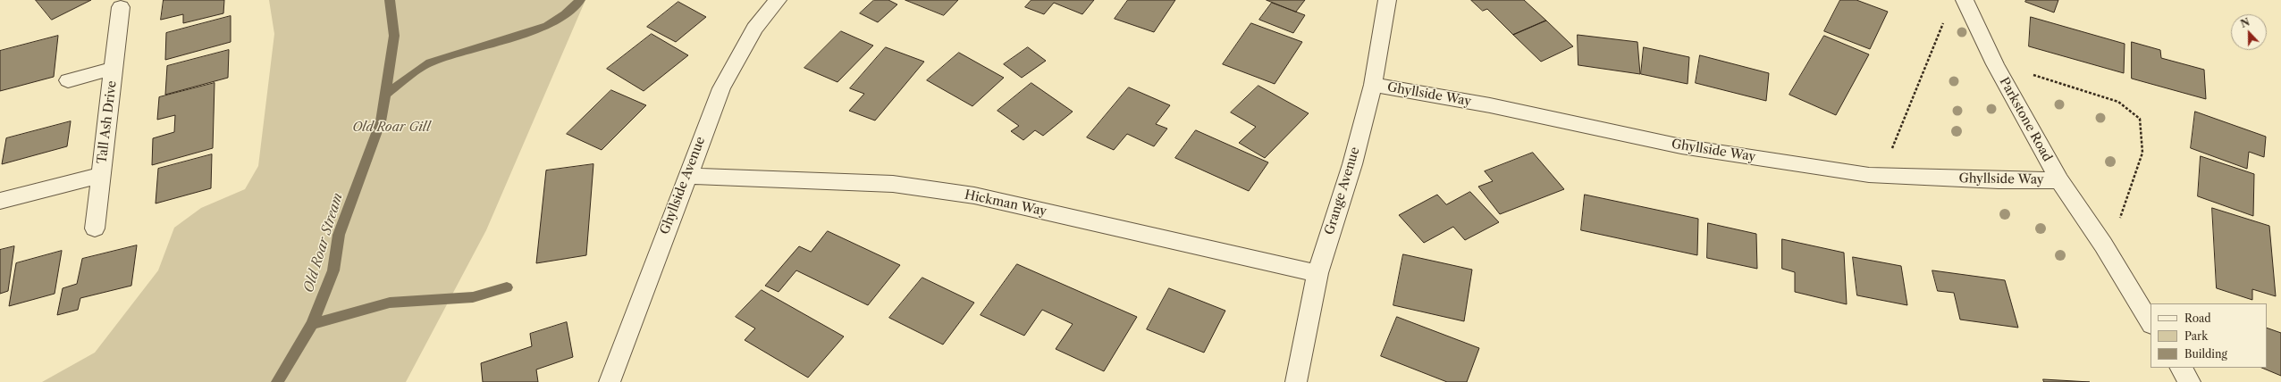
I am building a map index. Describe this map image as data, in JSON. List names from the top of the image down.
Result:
{
  "streets": {
    "street": [
      "Ghyllside Way",
      "Parkstone Road",
      "Tall Ash Drive",
      "Ghyllside Avenue",
      "Grange Avenue",
      "Hickman Way"
    ]
  },
  "crossings": [
    ["Ghyllside Way", "Parkstone Road"],
    ["Ghyllside Way", "Grange Avenue"],
    ["Ghyllside Avenue", "Hickman Way"],
    ["Grange Avenue", "Hickman Way"]
  ],
  "water": ["Old Roar Stream"],
  "parks": ["Old Roar Gill"],
  "legend": ["Road", "Park", "Building"],
  "north": "top"
}
